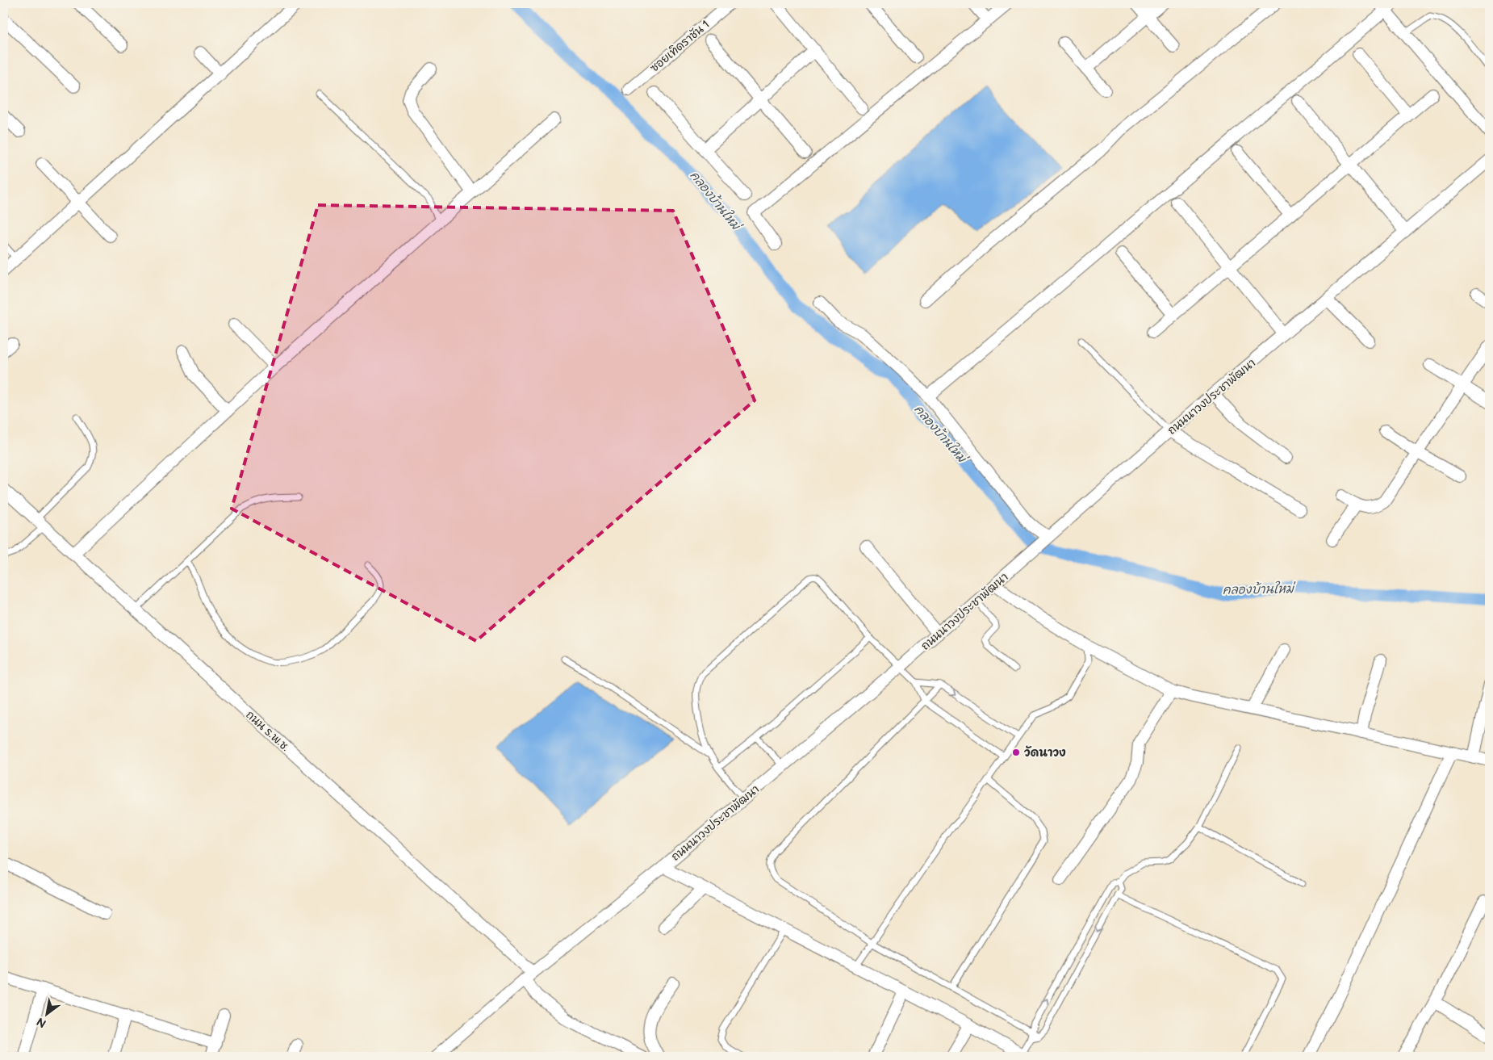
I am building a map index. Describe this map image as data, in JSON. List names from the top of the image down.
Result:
{
  "streets": {
    "street": ["ซอยเทิดราชัน 1", "ถนนนาวงประชาพัฒนา", "ถนน ร.พ.ช."]
  },
  "crossings": [
    ["ถนนนาวงประชาพัฒนา", "ถนน ร.พ.ช."]
  ],
  "water": ["คลองบ้านใหม่"],
  "places": ["วัดนาวง"],
  "north": "bottom left"
}
